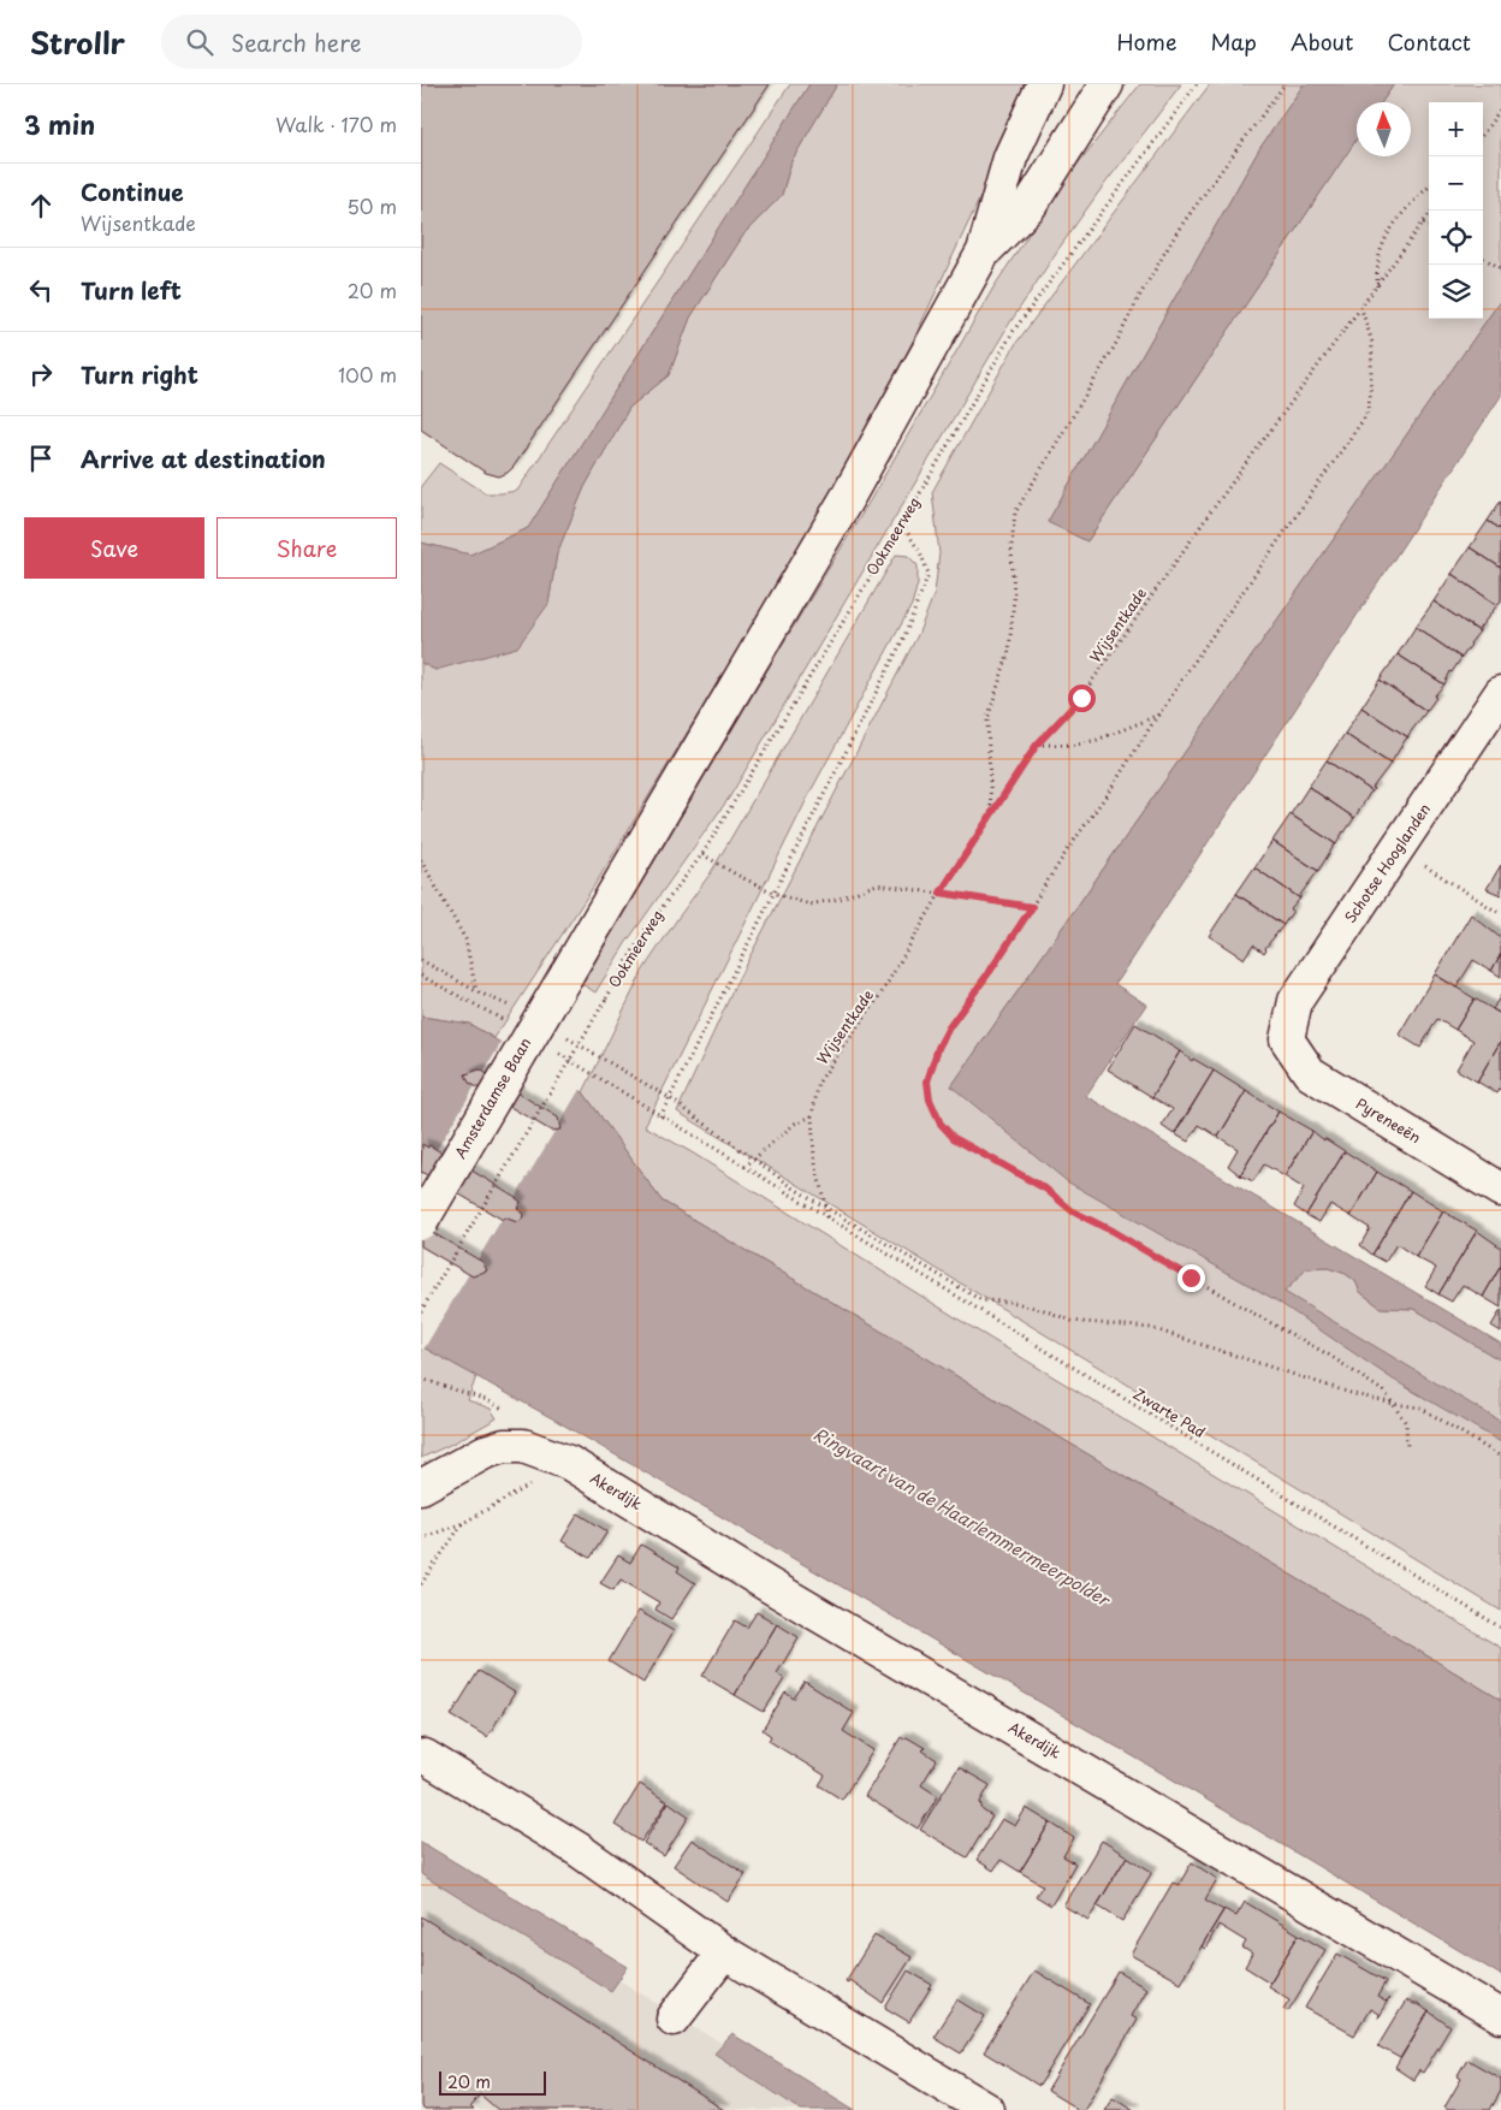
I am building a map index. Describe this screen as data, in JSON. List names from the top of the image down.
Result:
{
  "streets": {
    "street": [
      "Schotse Hooglanden",
      "Amsterdamse Baan",
      "Pyreneeën",
      "Akerdijk"
    ],
    "path": ["Ookmeerweg", "Wijsentkade", "Zwarte Pad"]
  },
  "crossings": [
    ["Wijsentkade", "Zwarte Pad"],
    ["Schotse Hooglanden", "Pyreneeën"]
  ],
  "water": ["Ringvaart van de Haarlemmermeerpolder"],
  "scale_bar": "20 m",
  "north": "top",
  "page": {
    "header": "Strollr",
    "search": "Search here",
    "nav": [
      "Home",
      "Map",
      "About",
      "Contact"
    ],
    "heading": ["3 min", "Walk · 170 m"],
    "map_buttons": ["+", "−"],
    "list": [
      ["Continue", "Wijsentkade", "50 m"],
      ["Turn left", "20 m"],
      ["Turn right", "100 m"],
      "Arrive at destination"
    ],
    "buttons": ["Save", "Share"],
    "scale": "20 m"
  }
}
